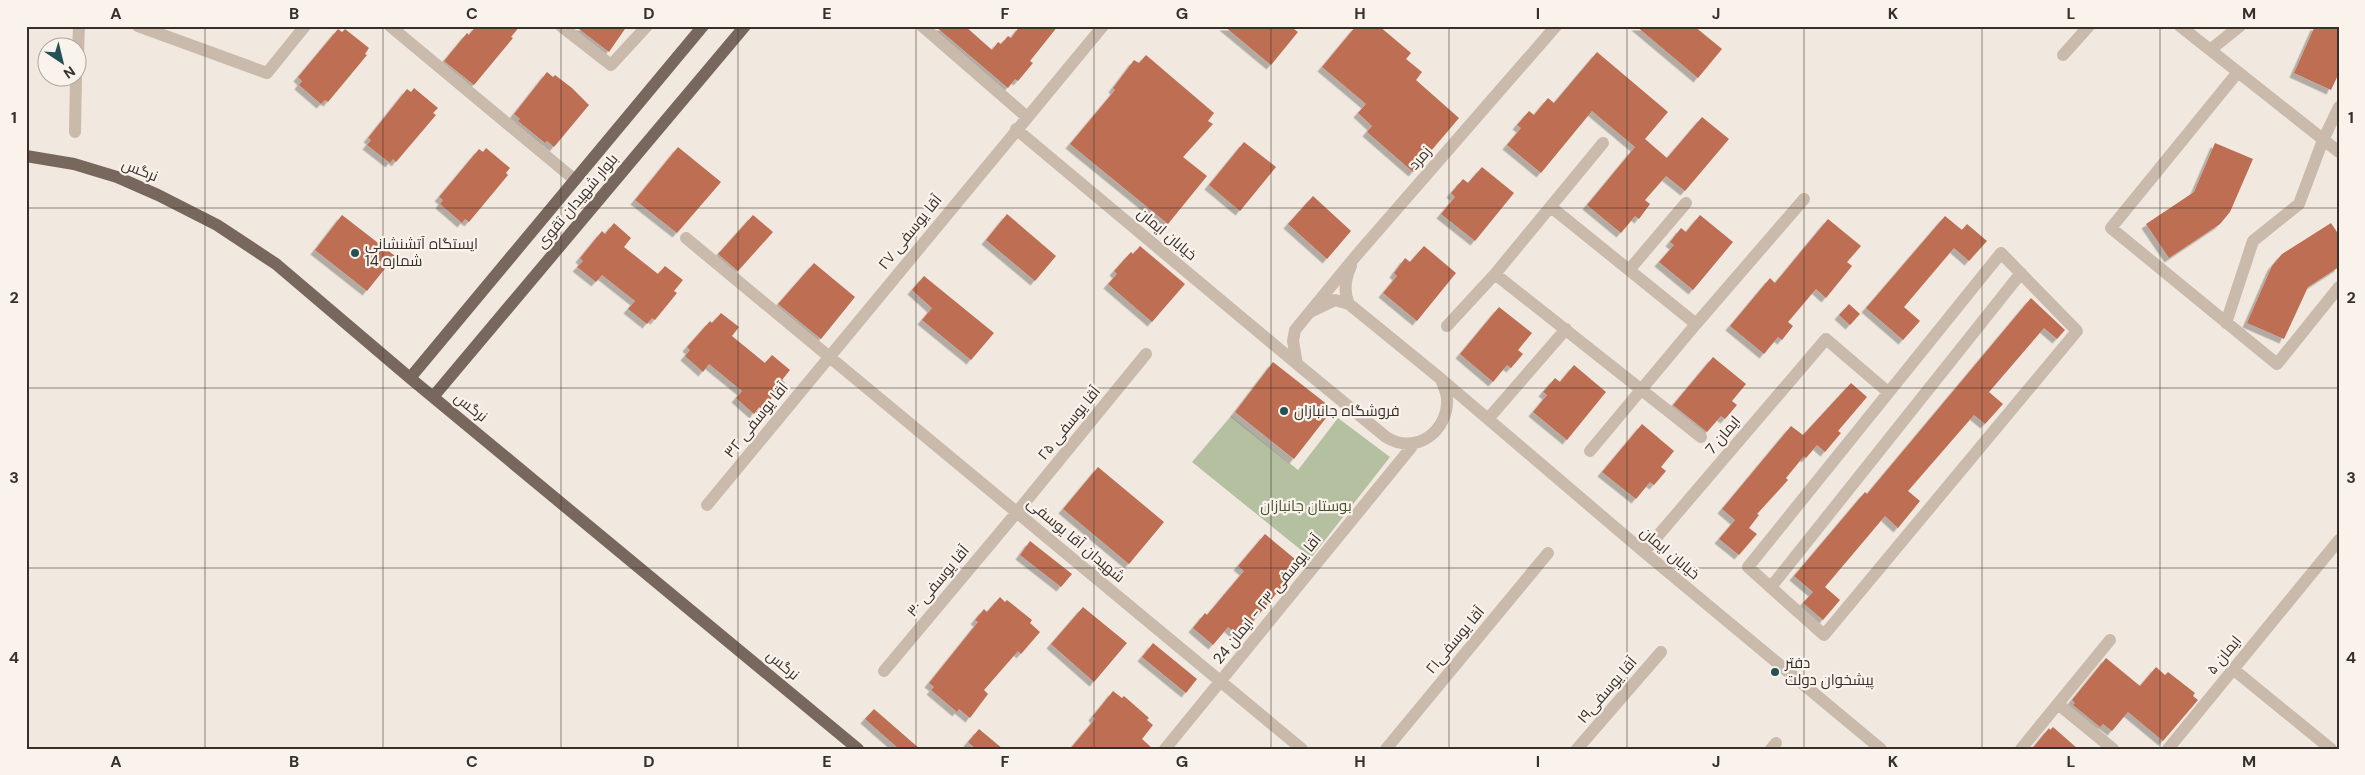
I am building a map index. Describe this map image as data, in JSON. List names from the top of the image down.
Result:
{
  "streets": {
    "main road": ["نرگس", "بلوار شهیدان تقوی"],
    "street": [
      "زمرد",
      "آقا یوسفی ۲۷",
      "خیابان ایمان",
      "آقا یوسفی ۳۲",
      "آقا یوسفی ۲۵",
      "ایمان 7",
      "شهیدان آقا یوسفی",
      "آقا یوسفی ۳۰",
      "آقا یوسفی ۲۳ - ایمان 24",
      "آقا یوسفی۲۱",
      "ایمان ۵",
      "آقا یوسفی۱۹"
    ]
  },
  "crossings": [
    ["زمرد", "خیابان ایمان"],
    ["نرگس", "بلوار شهیدان تقوی"],
    ["آقا یوسفی ۲۷", "خیابان ایمان"],
    ["آقا یوسفی ۲۷", "آقا یوسفی ۳۲"],
    ["آقا یوسفی ۲۷", "شهیدان آقا یوسفی"],
    ["خیابان ایمان", "ایمان 7"],
    ["خیابان ایمان", "آقا یوسفی ۲۳ - ایمان 24"],
    ["آقا یوسفی ۳۲", "شهیدان آقا یوسفی"],
    ["آقا یوسفی ۲۵", "شهیدان آقا یوسفی"],
    ["آقا یوسفی ۲۵", "آقا یوسفی ۳۰"],
    ["شهیدان آقا یوسفی", "آقا یوسفی ۳۰"],
    ["شهیدان آقا یوسفی", "آقا یوسفی ۲۳ - ایمان 24"]
  ],
  "parks": ["بوستان جانبازان"],
  "places": ["ایستگاه آتشنشانی شماره 14", "فروشگاه جانبازان", "دفتر پیشخوان دولت"],
  "north": "bottom right",
  "grid": {
    "columns": [
      "A",
      "B",
      "C",
      "D",
      "E",
      "F",
      "G",
      "H",
      "I",
      "J",
      "K",
      "L",
      "M"
    ],
    "rows": [
      "1",
      "2",
      "3",
      "4"
    ]
  }
}
